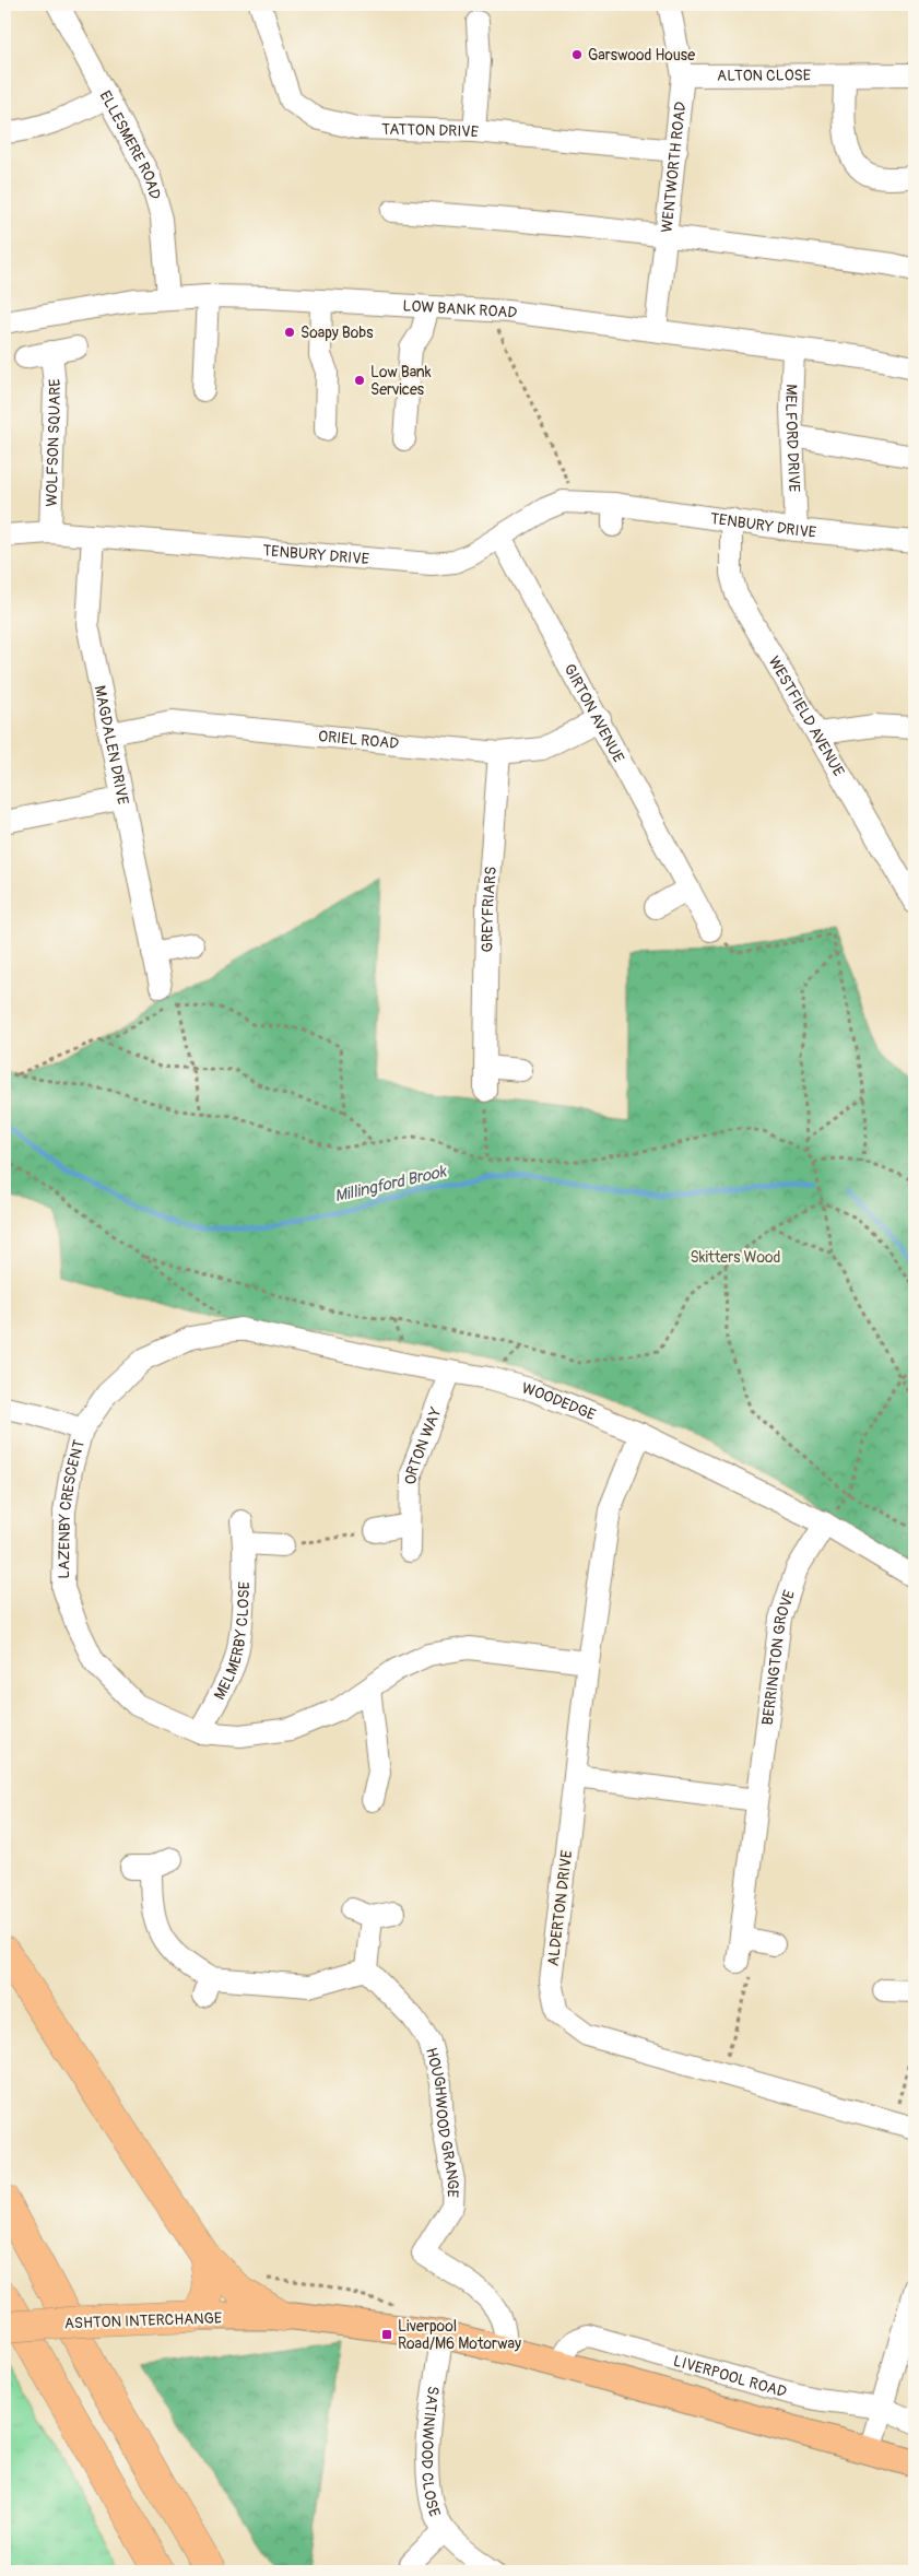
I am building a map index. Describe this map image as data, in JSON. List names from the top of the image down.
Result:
{
  "streets": {
    "highway": ["ASHTON INTERCHANGE"],
    "street": [
      "ALTON CLOSE",
      "TATTON DRIVE",
      "ELLESMERE ROAD",
      "WENTWORTH ROAD",
      "LOW BANK ROAD",
      "MELFORD DRIVE",
      "WOLFSON SQUARE",
      "TENBURY DRIVE",
      "GIRTON AVENUE",
      "WESTFIELD AVENUE",
      "ORIEL ROAD",
      "MAGDALEN DRIVE",
      "GREYFRIARS",
      "WOODEDGE",
      "ORTON WAY",
      "LAZENBY CRESCENT",
      "MELMERBY CLOSE",
      "BERRINGTON GROVE",
      "ALDERTON DRIVE",
      "HOUGHWOOD GRANGE",
      "LIVERPOOL ROAD",
      "SATINWOOD CLOSE"
    ]
  },
  "crossings": [
    ["ALTON CLOSE", "WENTWORTH ROAD"],
    ["TATTON DRIVE", "WENTWORTH ROAD"],
    ["ELLESMERE ROAD", "LOW BANK ROAD"],
    ["WENTWORTH ROAD", "LOW BANK ROAD"],
    ["LOW BANK ROAD", "MELFORD DRIVE"],
    ["MELFORD DRIVE", "TENBURY DRIVE"],
    ["WOLFSON SQUARE", "TENBURY DRIVE"],
    ["TENBURY DRIVE", "GIRTON AVENUE"],
    ["TENBURY DRIVE", "WESTFIELD AVENUE"],
    ["TENBURY DRIVE", "MAGDALEN DRIVE"],
    ["GIRTON AVENUE", "ORIEL ROAD"],
    ["ORIEL ROAD", "MAGDALEN DRIVE"],
    ["ORIEL ROAD", "GREYFRIARS"],
    ["WOODEDGE", "ORTON WAY"],
    ["WOODEDGE", "LAZENBY CRESCENT"],
    ["WOODEDGE", "BERRINGTON GROVE"],
    ["WOODEDGE", "ALDERTON DRIVE"],
    ["LAZENBY CRESCENT", "MELMERBY CLOSE"],
    ["LAZENBY CRESCENT", "ALDERTON DRIVE"]
  ],
  "water": ["Millingford Brook"],
  "parks": ["Skitters Wood"],
  "places": {
    "other": ["Garswood House", "Soapy Bobs", "Low Bank Services"],
    "transit": ["Liverpool Road/M6 Motorway"]
  }
}
